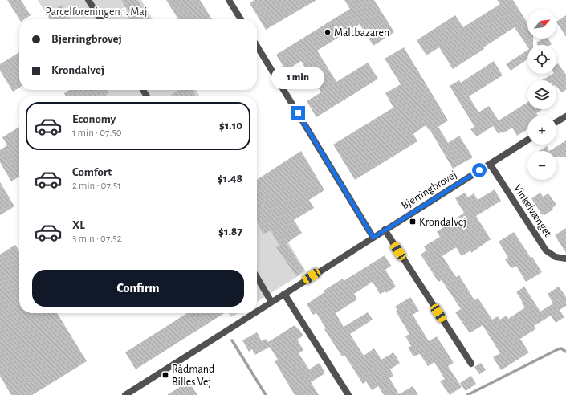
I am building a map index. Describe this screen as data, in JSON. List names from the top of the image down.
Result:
{
  "streets": {
    "street": ["Bjerringbrovej", "Vinkelvænget"]
  },
  "crossings": [
    ["Bjerringbrovej", "Vinkelvænget"]
  ],
  "parks": ["Parcelforeningen 1. Maj"],
  "places": {
    "other": ["Maltbazaren"],
    "transit": ["Krondalvej", "Rådmand Billes Vej"]
  },
  "north": "top right",
  "page": {
    "map_buttons": ["+", "−"],
    "banner": ["Bjerringbrovej", "Krondalvej"],
    "bubble": "1 min",
    "list": [
      {
        "name": "Economy",
        "note": "1 min · 07:50",
        "value": "$1.10"
      },
      {
        "name": "Comfort",
        "note": "2 min · 07:51",
        "value": "$1.48"
      },
      {
        "name": "XL",
        "note": "3 min · 07:52",
        "value": "$1.87"
      }
    ],
    "buttons": "Confirm"
  }
}
